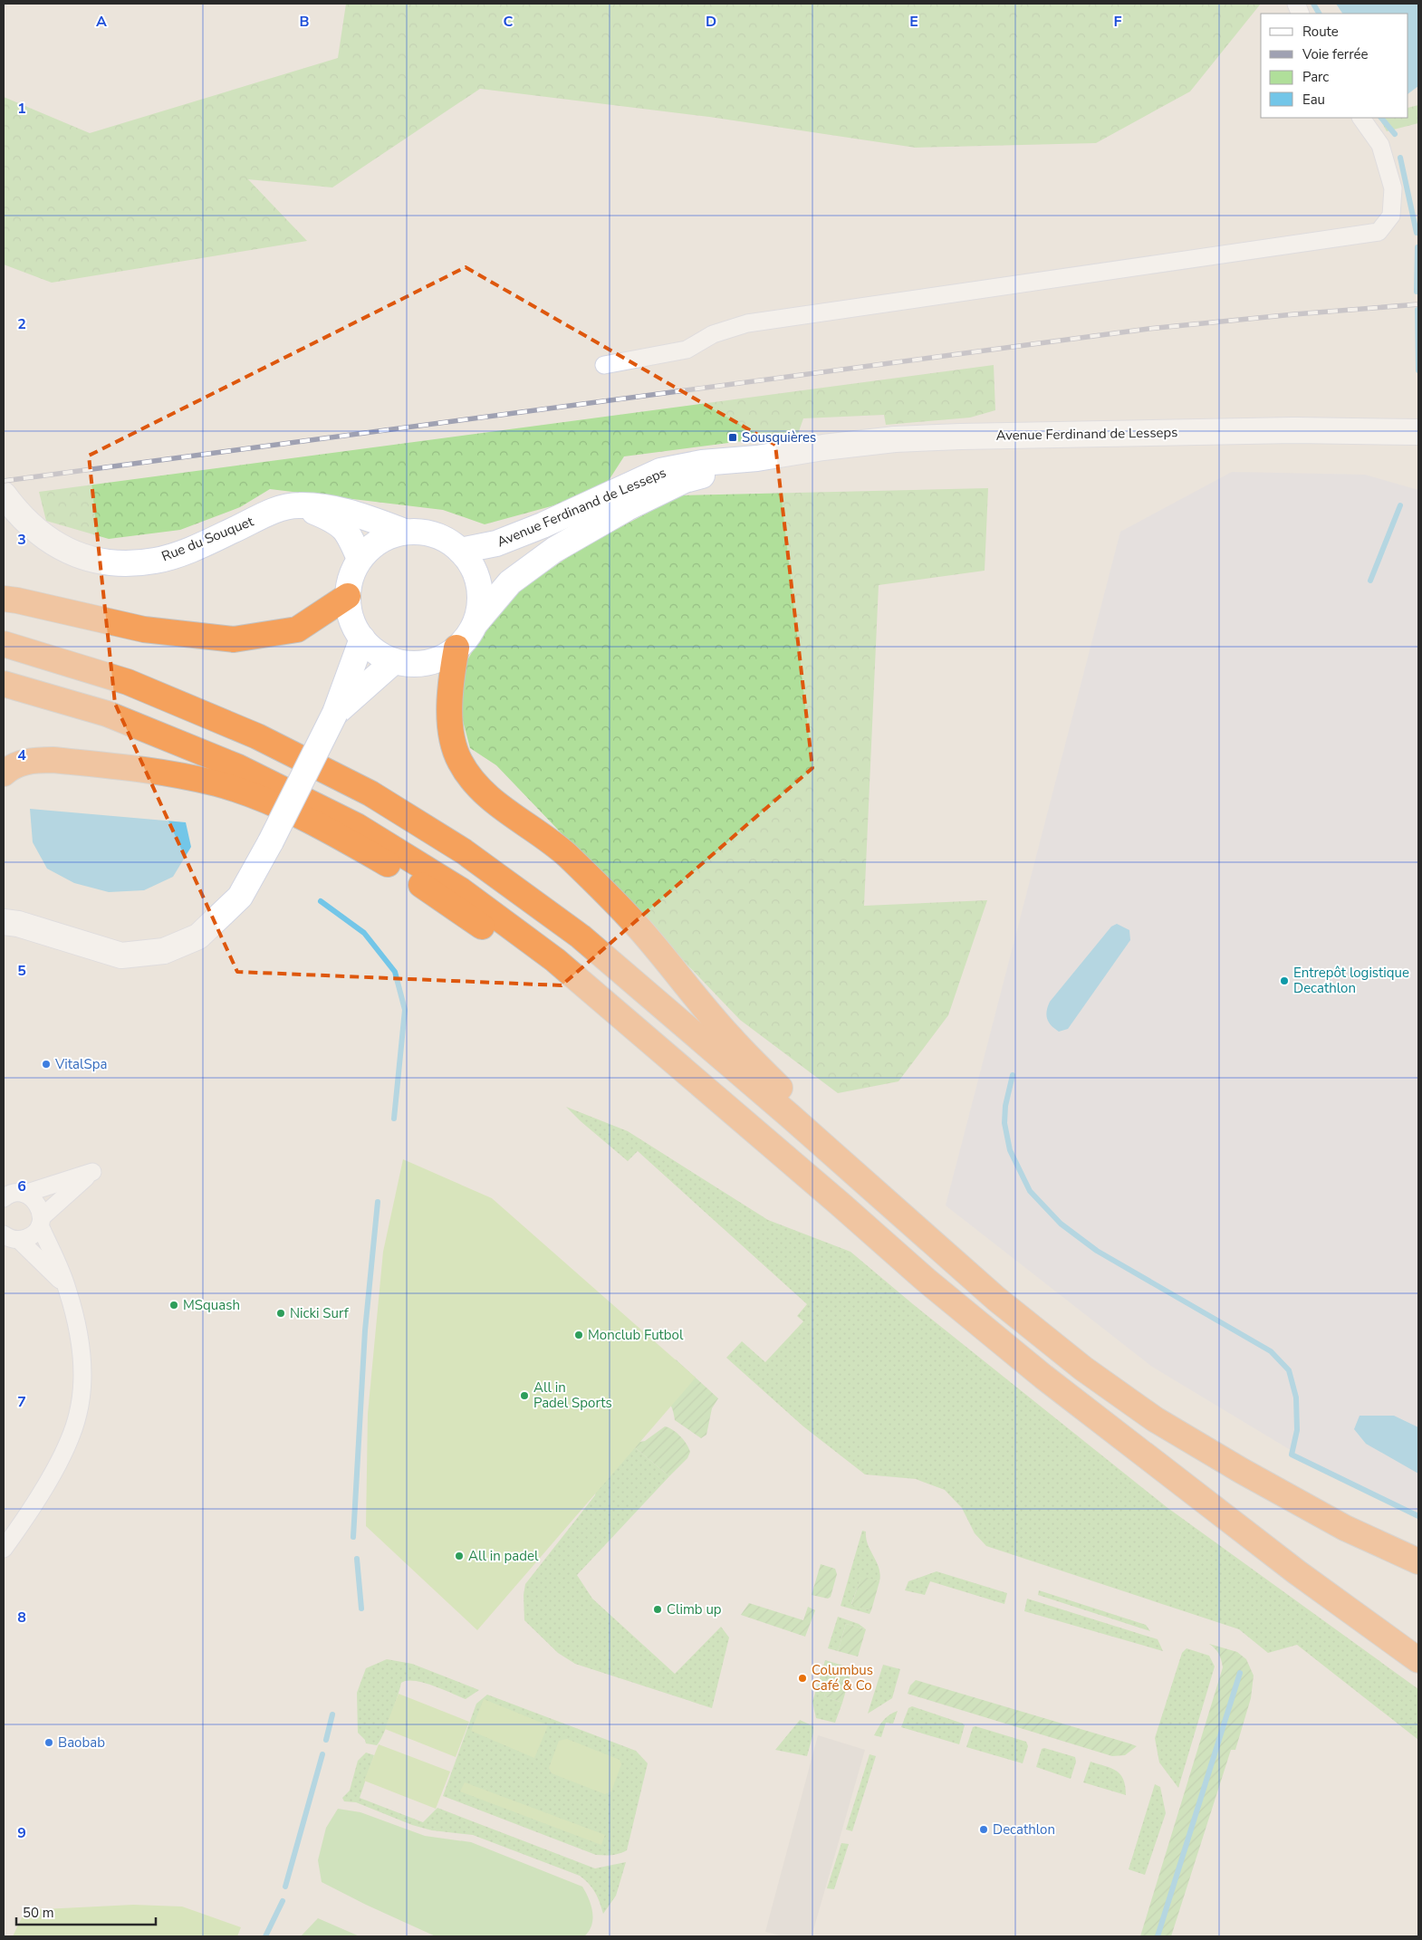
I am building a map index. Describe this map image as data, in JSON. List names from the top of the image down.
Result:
{
  "streets": {
    "main road": ["Avenue Ferdinand de Lesseps", "Rue du Souquet"]
  },
  "crossings": [
    ["Avenue Ferdinand de Lesseps", "Rue du Souquet"]
  ],
  "places": {
    "transit": ["Sousquières"],
    "other": [
      "Entrepôt logistique Decathlon",
      "VitalSpa",
      "MSquash",
      "Nicki Surf",
      "Monclub Futbol",
      "All in Padel Sports",
      "All in padel",
      "Climb up",
      "Columbus Café & Co",
      "Baobab",
      "Decathlon"
    ]
  },
  "legend": [
    "Route",
    "Voie ferrée",
    "Parc",
    "Eau"
  ],
  "scale_bar": "50 m",
  "grid": {
    "columns": [
      "A",
      "B",
      "C",
      "D",
      "E",
      "F"
    ],
    "rows": [
      "1",
      "2",
      "3",
      "4",
      "5",
      "6",
      "7",
      "8",
      "9"
    ]
  }
}
